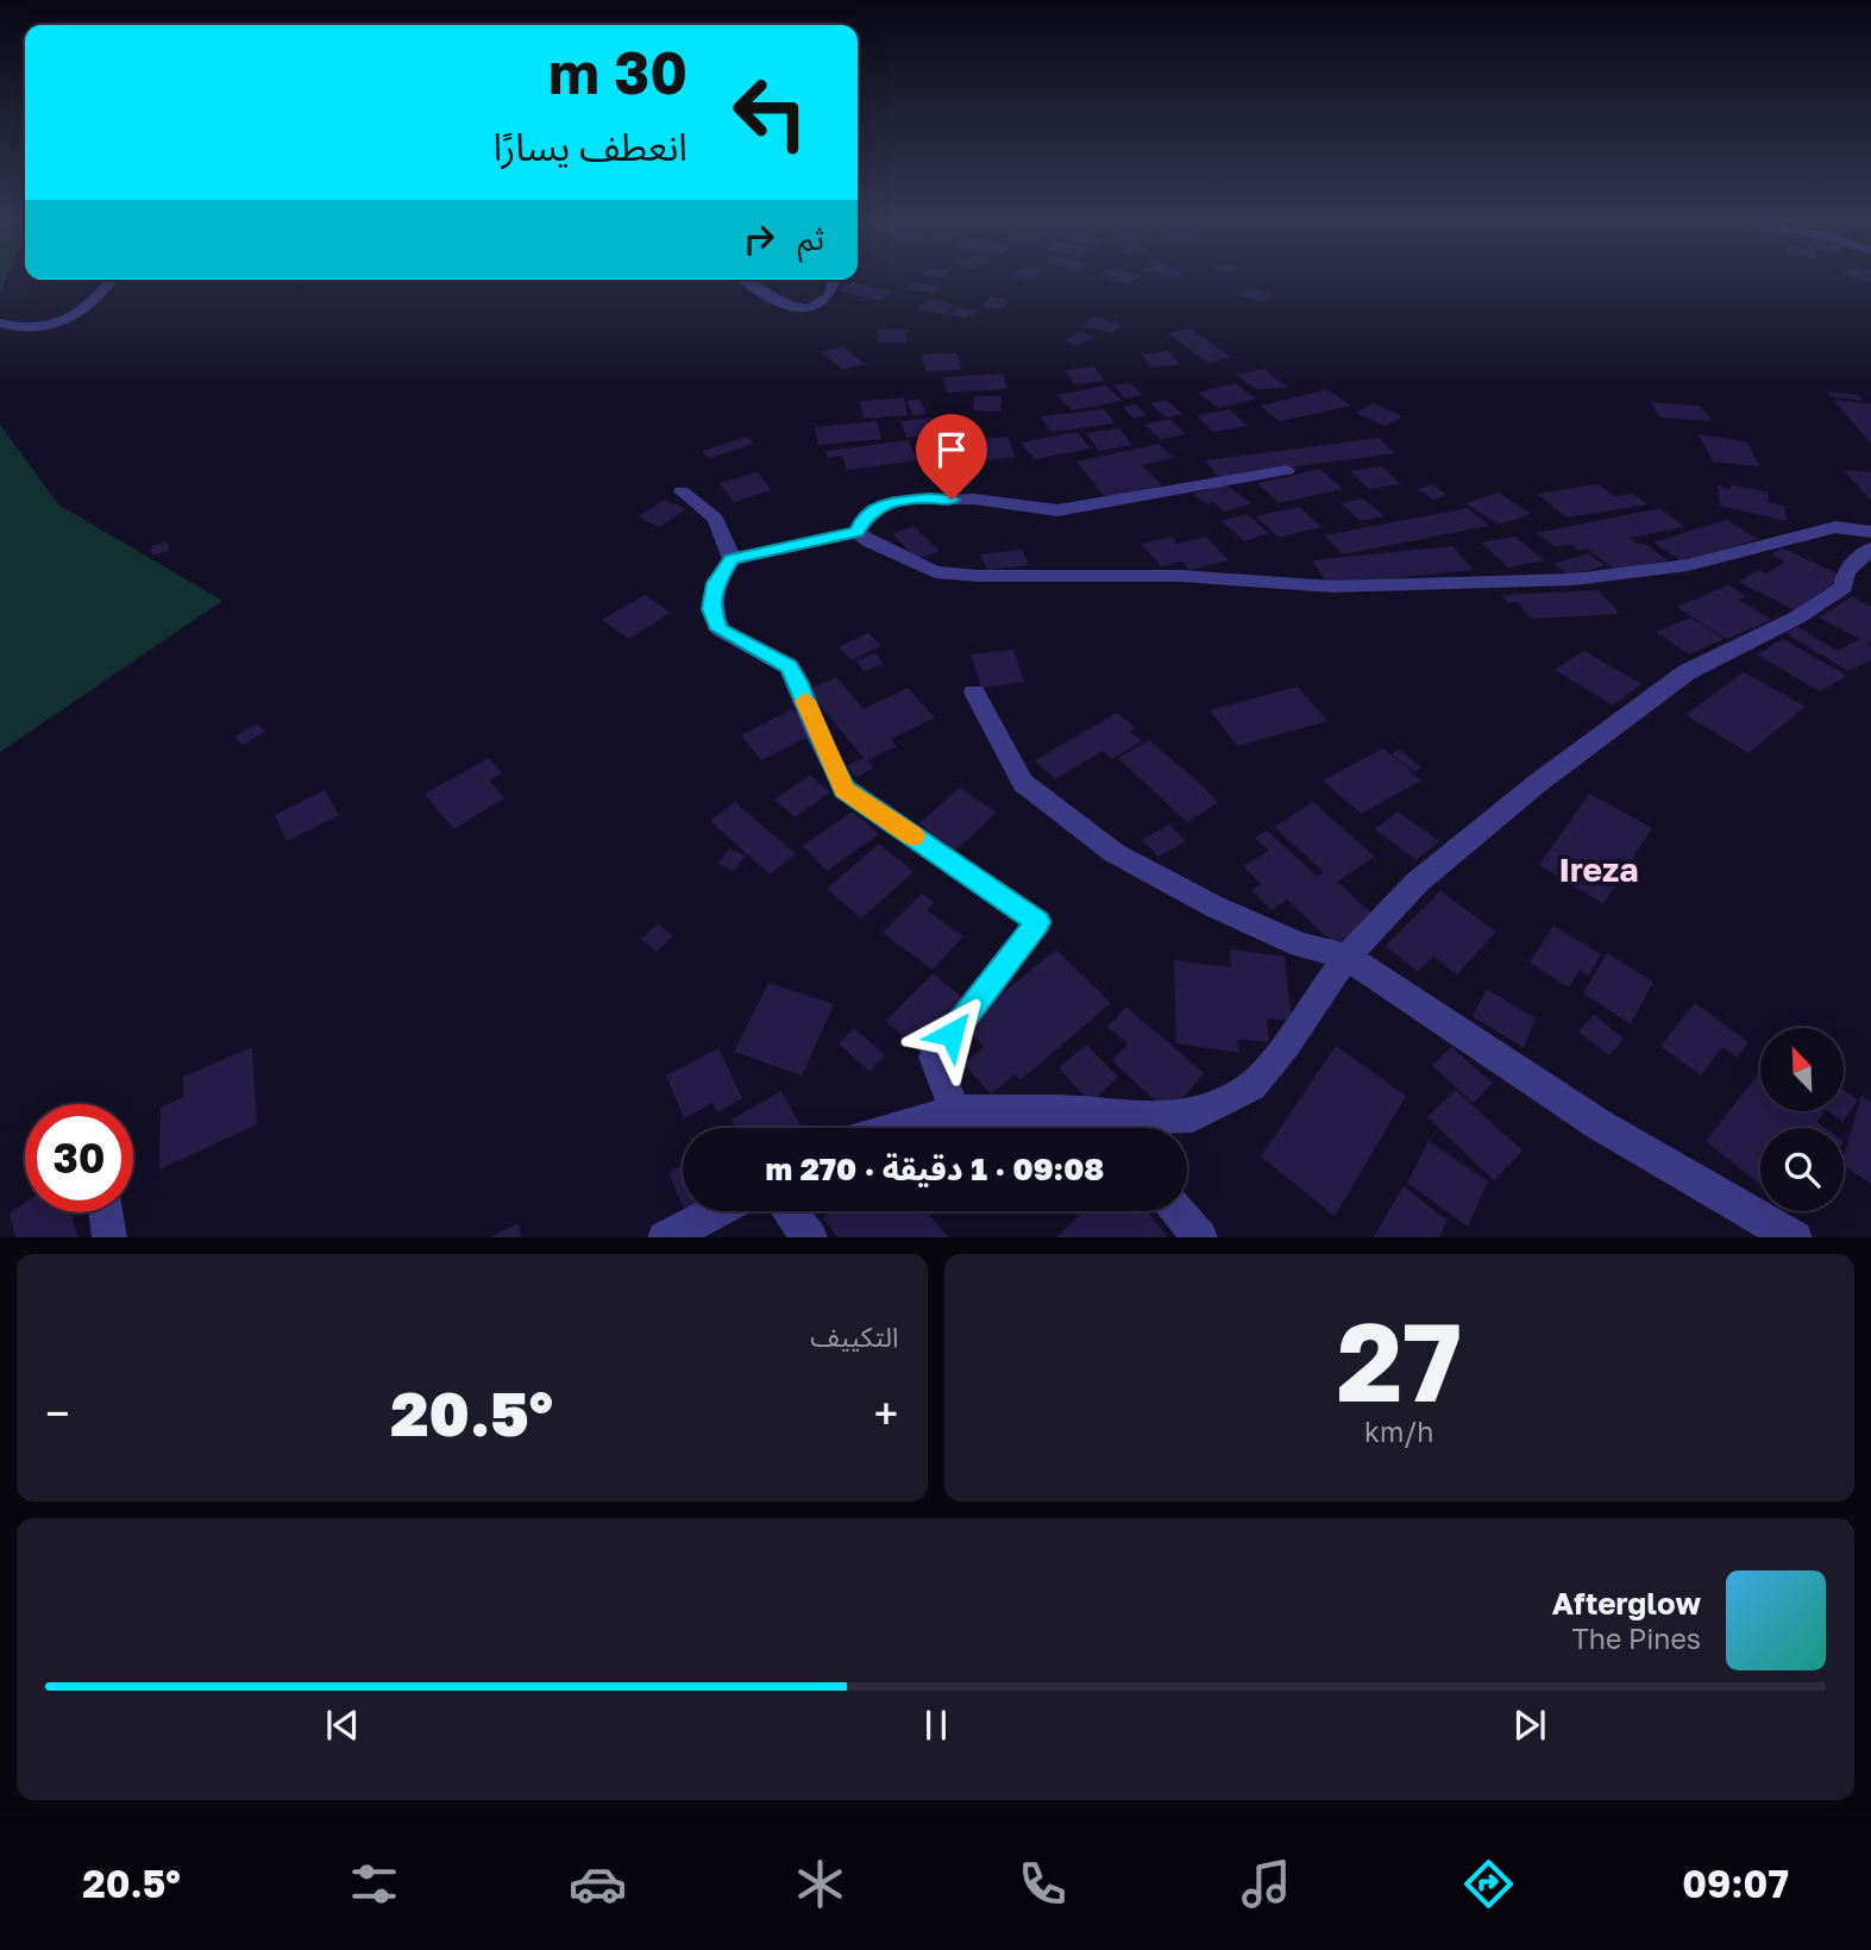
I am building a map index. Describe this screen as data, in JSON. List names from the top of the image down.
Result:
{
  "districts": ["Ireza"],
  "north": "top left",
  "page": {
    "turn": ["30 m", "انعطف يسارًا"],
    "then": "ثم",
    "limit": "30",
    "trip": "09:08 · 1 دقيقة · 270 m",
    "tile": [
      ["27", "km/h"],
      "التكييف"
    ],
    "heat": ["−", "20.5°", "+"],
    "song": ["Afterglow", "The Pines"],
    "tabs": ["09:07", "20.5°"]
  }
}
